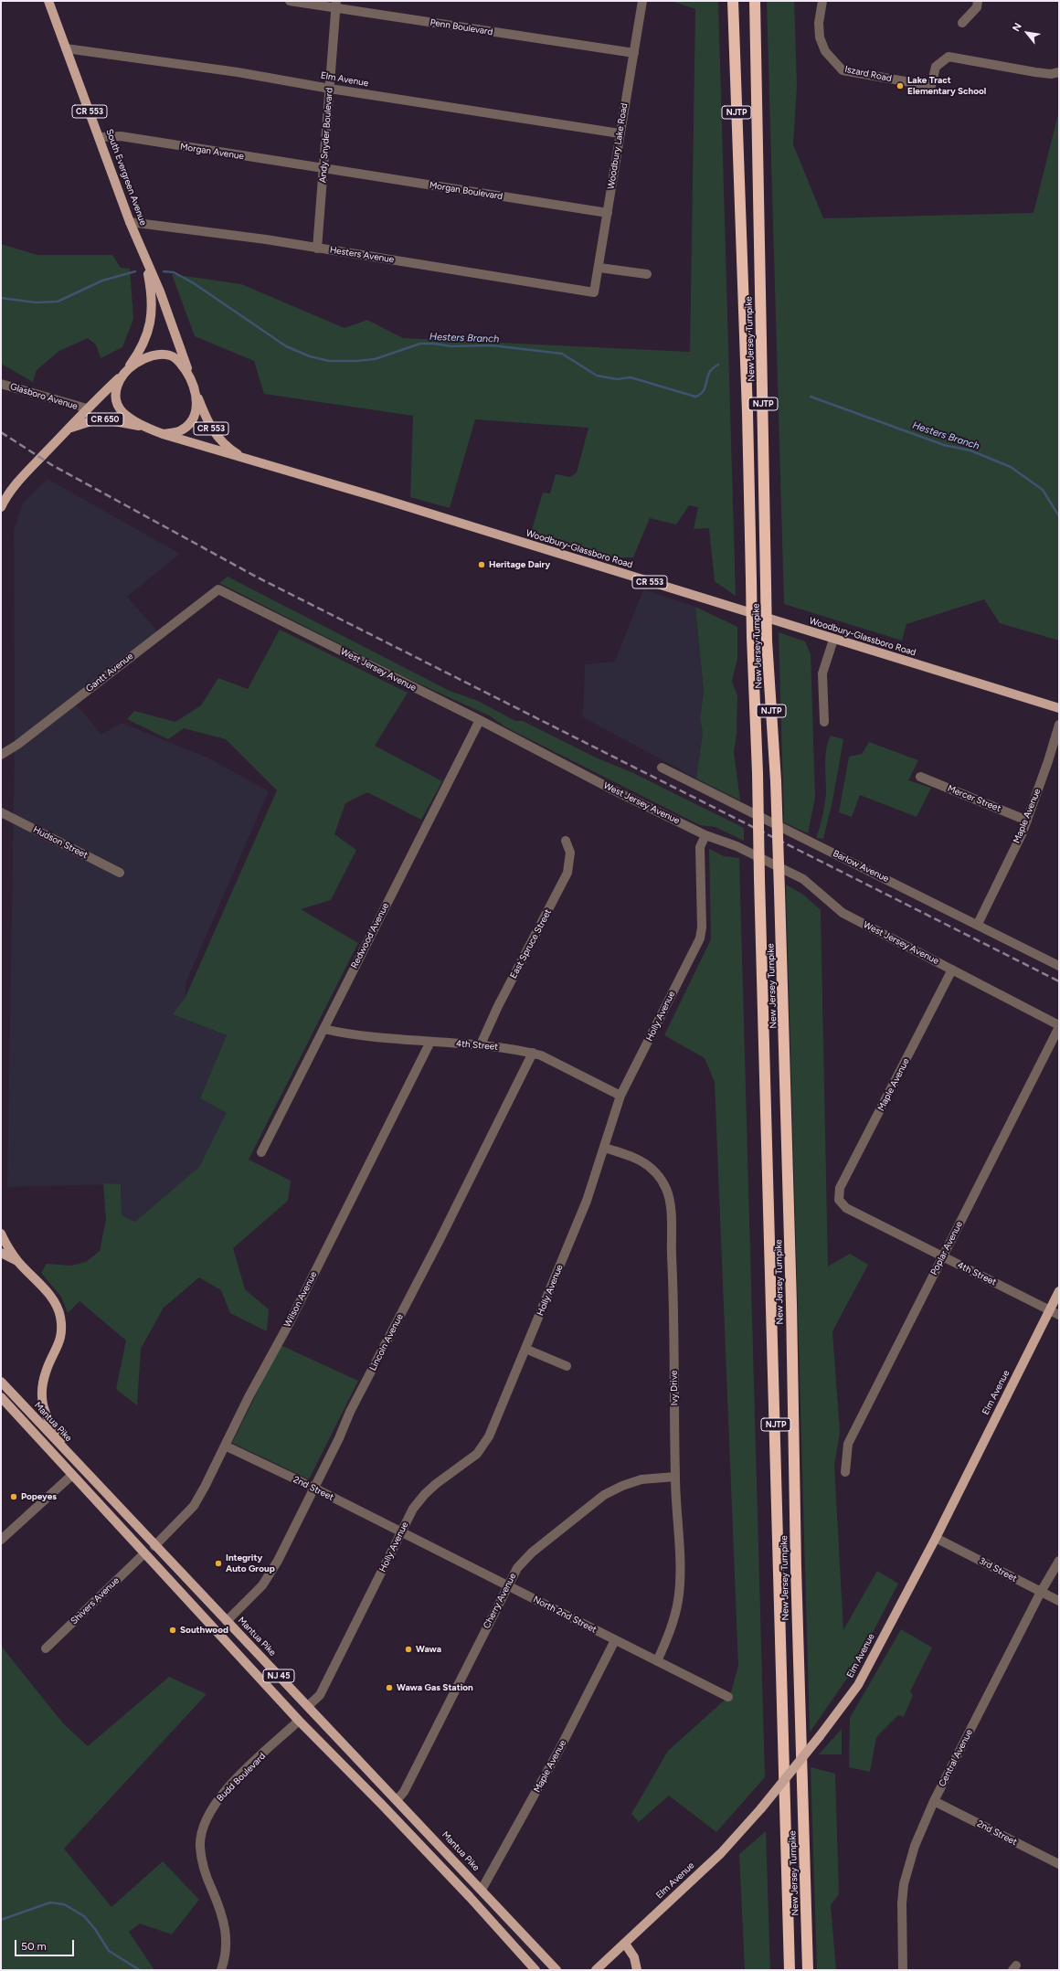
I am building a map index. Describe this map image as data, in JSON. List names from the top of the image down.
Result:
{
  "streets": {
    "highway": ["NJTP", "New Jersey Turnpike"],
    "main road": [
      "Elm Avenue",
      "CR 553",
      "South Evergreen Avenue",
      "CR 650",
      "Woodbury-Glassboro Road",
      "Mantua Pike",
      "NJ 45"
    ],
    "street": [
      "Penn Boulevard",
      "Iszard Road",
      "Andy Snyder Boulevard",
      "Woodbury Lake Road",
      "Morgan Avenue",
      "Morgan Boulevard",
      "Hesters Avenue",
      "Glasboro Avenue",
      "West Jersey Avenue",
      "Gantt Avenue",
      "Mercer Street",
      "Maple Avenue",
      "Hudson Street",
      "Barlow Avenue",
      "Redwood Avenue",
      "East Spruce Street",
      "Holly Avenue",
      "4th Street",
      "Poplar Avenue",
      "Wilson Avenue",
      "Lincoln Avenue",
      "Ivy Drive",
      "2nd Street",
      "3rd Street",
      "Shivers Avenue",
      "Cherry Avenue",
      "North 2nd Street",
      "Central Avenue",
      "Budd Boulevard"
    ]
  },
  "crossings": [
    ["Penn Boulevard", "Andy Snyder Boulevard"],
    ["Penn Boulevard", "Woodbury Lake Road"],
    ["Elm Avenue", "Andy Snyder Boulevard"],
    ["Elm Avenue", "Woodbury Lake Road"],
    ["Elm Avenue", "South Evergreen Avenue"],
    ["Elm Avenue", "4th Street"],
    ["Elm Avenue", "3rd Street"],
    ["Andy Snyder Boulevard", "Morgan Avenue"],
    ["Andy Snyder Boulevard", "Morgan Boulevard"],
    ["Andy Snyder Boulevard", "Hesters Avenue"],
    ["Woodbury Lake Road", "Morgan Boulevard"],
    ["Woodbury Lake Road", "Hesters Avenue"],
    ["Morgan Avenue", "South Evergreen Avenue"],
    ["Morgan Avenue", "Morgan Boulevard"],
    ["South Evergreen Avenue", "Hesters Avenue"],
    ["South Evergreen Avenue", "Glasboro Avenue"],
    ["South Evergreen Avenue", "Woodbury-Glassboro Road"],
    ["West Jersey Avenue", "Gantt Avenue"],
    ["West Jersey Avenue", "Maple Avenue"],
    ["West Jersey Avenue", "Redwood Avenue"],
    ["West Jersey Avenue", "Holly Avenue"],
    ["West Jersey Avenue", "Poplar Avenue"],
    ["Mercer Street", "Maple Avenue"],
    ["Maple Avenue", "Barlow Avenue"],
    ["Maple Avenue", "4th Street"],
    ["Maple Avenue", "Mantua Pike"],
    ["Maple Avenue", "North 2nd Street"],
    ["Redwood Avenue", "4th Street"],
    ["East Spruce Street", "4th Street"],
    ["Holly Avenue", "4th Street"],
    ["Holly Avenue", "Ivy Drive"],
    ["Holly Avenue", "Mantua Pike"],
    ["Holly Avenue", "2nd Street"],
    ["Holly Avenue", "North 2nd Street"],
    ["4th Street", "Poplar Avenue"],
    ["4th Street", "Wilson Avenue"],
    ["4th Street", "Lincoln Avenue"],
    ["Wilson Avenue", "Mantua Pike"],
    ["Wilson Avenue", "2nd Street"],
    ["Lincoln Avenue", "Mantua Pike"],
    ["Lincoln Avenue", "2nd Street"],
    ["Ivy Drive", "Cherry Avenue"],
    ["Ivy Drive", "North 2nd Street"],
    ["Mantua Pike", "Cherry Avenue"],
    ["2nd Street", "North 2nd Street"],
    ["2nd Street", "Central Avenue"],
    ["3rd Street", "Central Avenue"],
    ["Shivers Avenue", "NJ 45"],
    ["Cherry Avenue", "North 2nd Street"],
    ["NJ 45", "Budd Boulevard"]
  ],
  "water": ["Hesters Branch"],
  "places": [
    "Lake Tract Elementary School",
    "Heritage Dairy",
    "Popeyes",
    "Integrity Auto Group",
    "Southwood",
    "Wawa",
    "Wawa Gas Station"
  ],
  "scale_bar": "50 m",
  "north": "top left"
}
